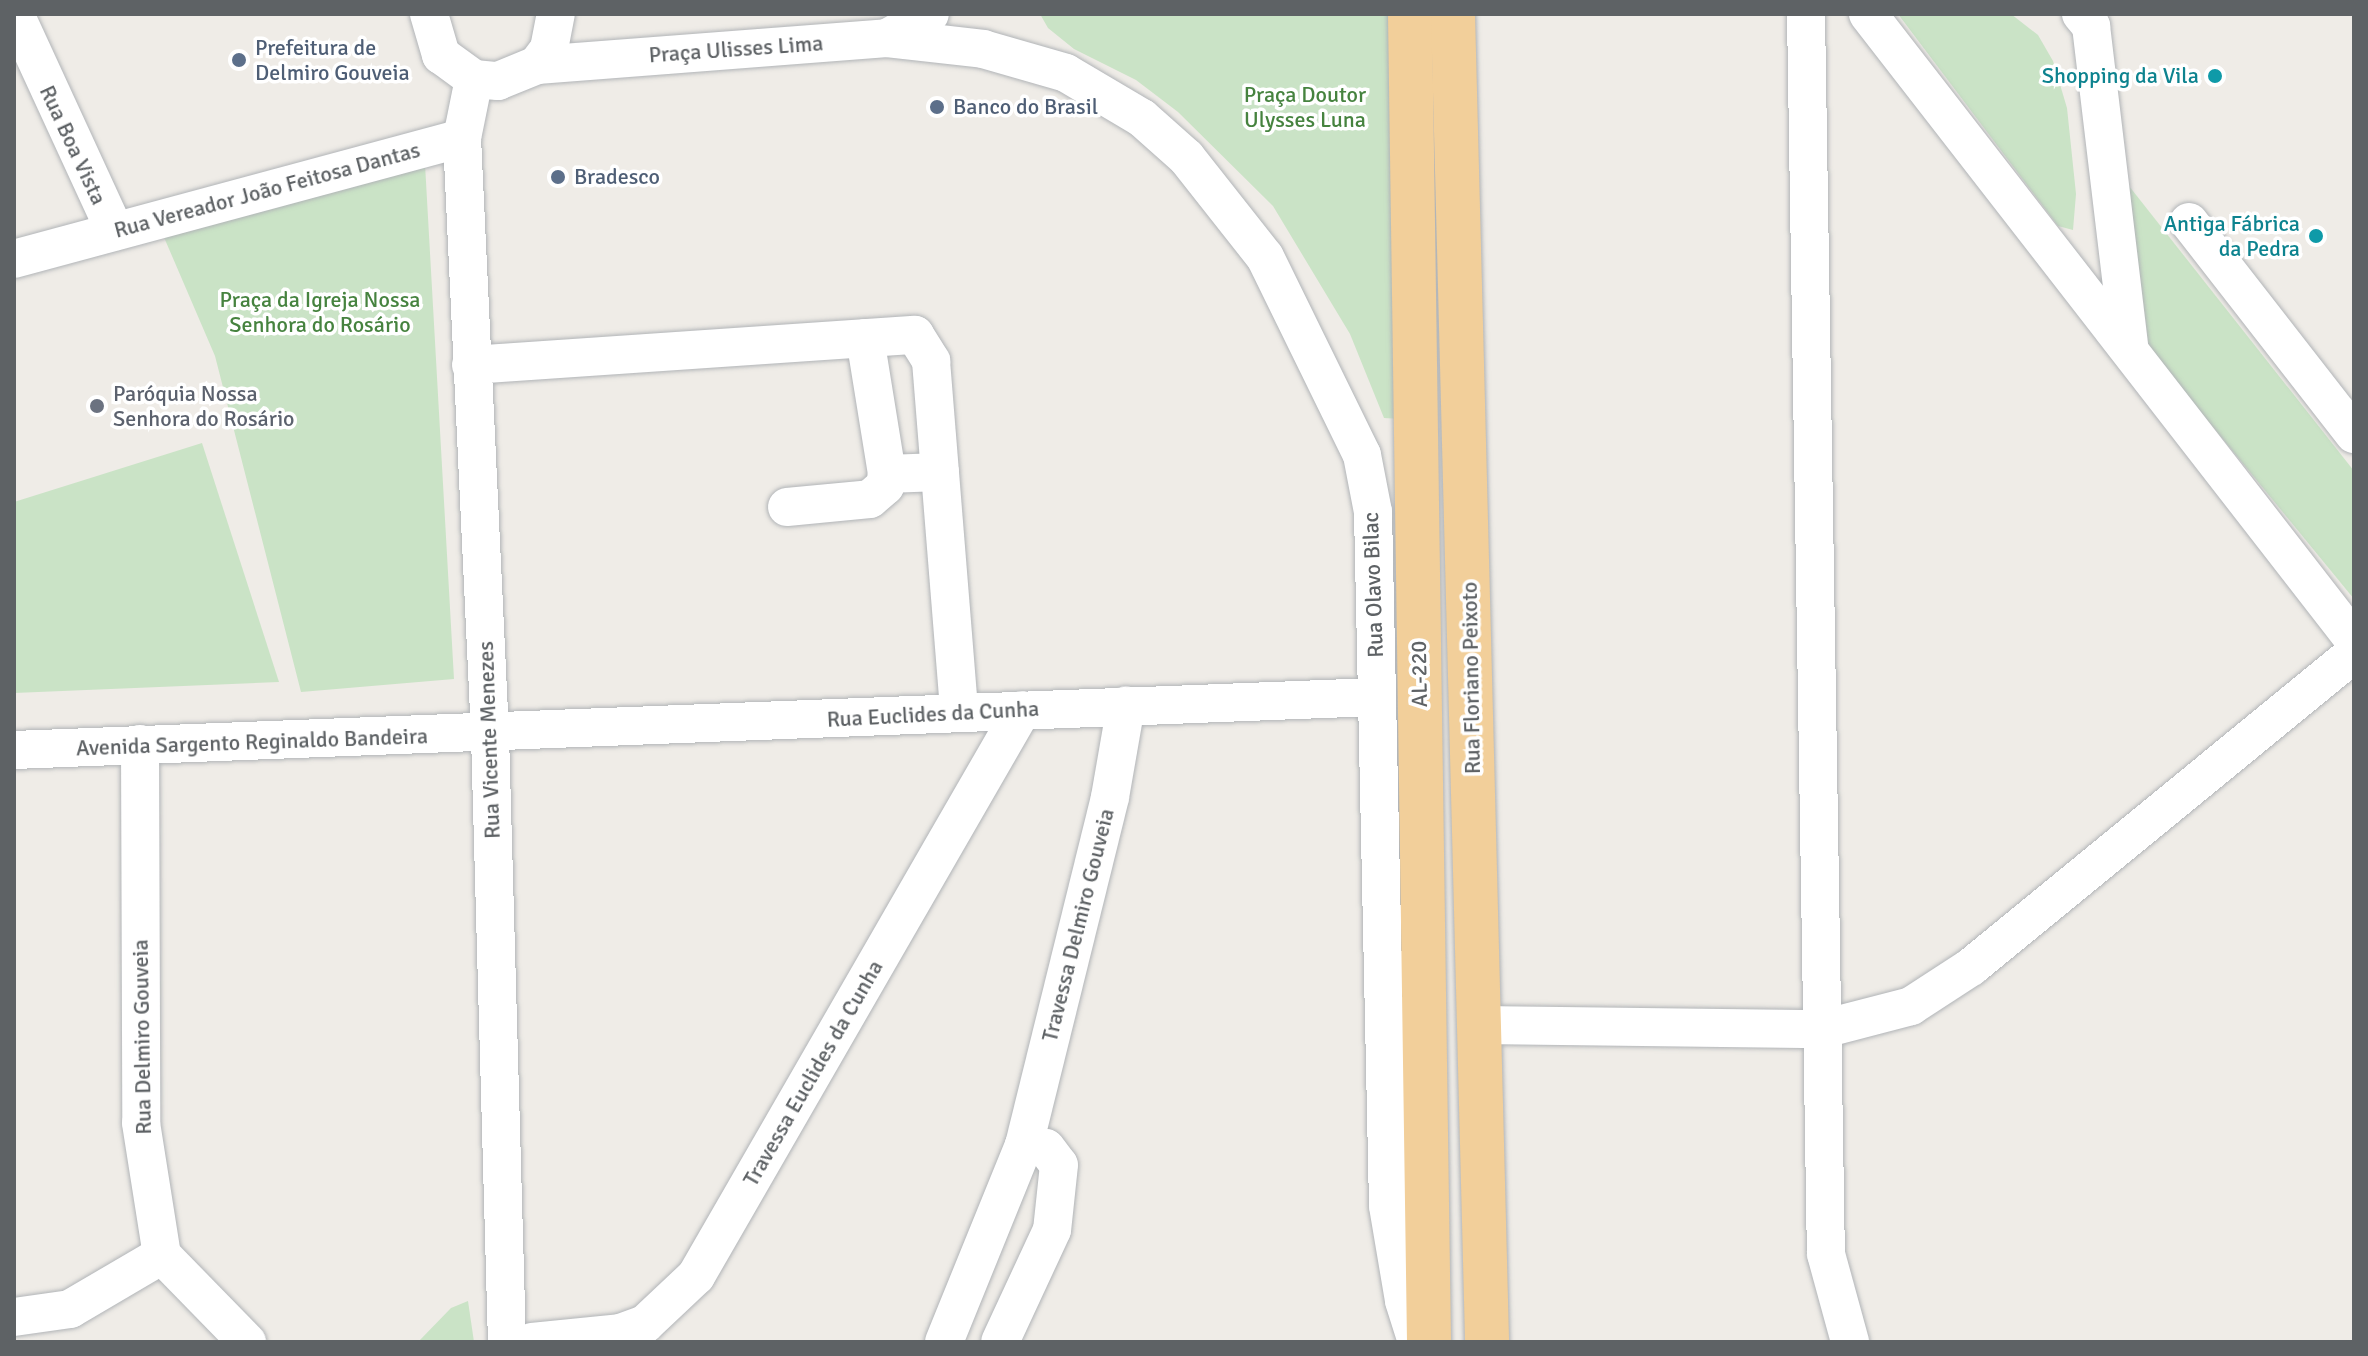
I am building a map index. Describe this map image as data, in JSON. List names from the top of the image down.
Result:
{
  "streets": {
    "highway": ["AL-220", "Rua Floriano Peixoto"],
    "street": [
      "Praça Ulisses Lima",
      "Rua Boa Vista",
      "Rua Vereador João Feitosa Dantas",
      "Rua Olavo Bilac",
      "Rua Euclides da Cunha",
      "Rua Vicente Menezes",
      "Avenida Sargento Reginaldo Bandeira",
      "Travessa Delmiro Gouveia",
      "Rua Delmiro Gouveia",
      "Travessa Euclides da Cunha"
    ]
  },
  "crossings": [
    ["Praça Ulisses Lima", "Rua Olavo Bilac"],
    ["Rua Boa Vista", "Rua Vereador João Feitosa Dantas"],
    ["Rua Vereador João Feitosa Dantas", "Rua Vicente Menezes"],
    ["Rua Olavo Bilac", "AL-220"],
    ["Rua Olavo Bilac", "Rua Euclides da Cunha"],
    ["Rua Euclides da Cunha", "Rua Vicente Menezes"],
    ["Rua Euclides da Cunha", "Avenida Sargento Reginaldo Bandeira"],
    ["Rua Euclides da Cunha", "Travessa Delmiro Gouveia"],
    ["Rua Euclides da Cunha", "Travessa Euclides da Cunha"],
    ["Rua Vicente Menezes", "Avenida Sargento Reginaldo Bandeira"],
    ["Avenida Sargento Reginaldo Bandeira", "Rua Delmiro Gouveia"]
  ],
  "parks": ["Praça Doutor Ulysses Luna", "Praça da Igreja Nossa Senhora do Rosário"],
  "places": [
    "Prefeitura de Delmiro Gouveia",
    "Shopping da Vila",
    "Banco do Brasil",
    "Bradesco",
    "Antiga Fábrica da Pedra",
    "Paróquia Nossa Senhora do Rosário"
  ]
}
